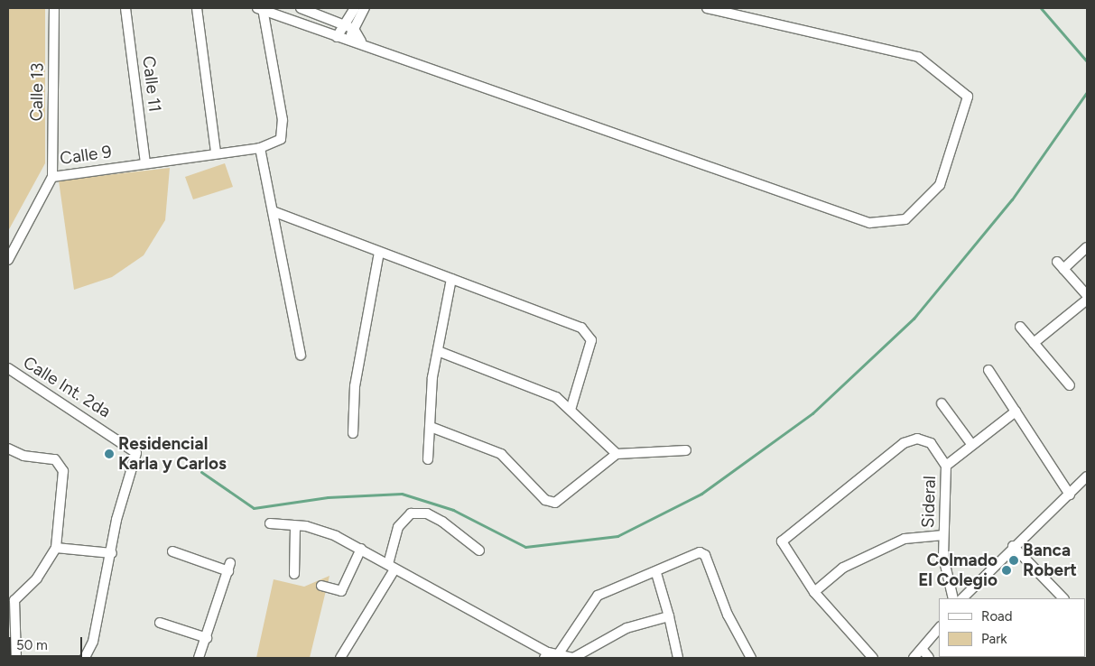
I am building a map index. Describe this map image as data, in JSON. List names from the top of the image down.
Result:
{
  "streets": {
    "street": [
      "Calle 11",
      "Calle 13",
      "Calle 9",
      "Calle Int. 2da",
      "Sideral"
    ]
  },
  "crossings": [
    ["Calle 11", "Calle 9"],
    ["Calle 13", "Calle 9"]
  ],
  "places": ["Residencial Karla y Carlos", "Banca Robert", "Colmado El Colegio"],
  "legend": ["Road", "Park"],
  "scale_bar": "50 m"
}
